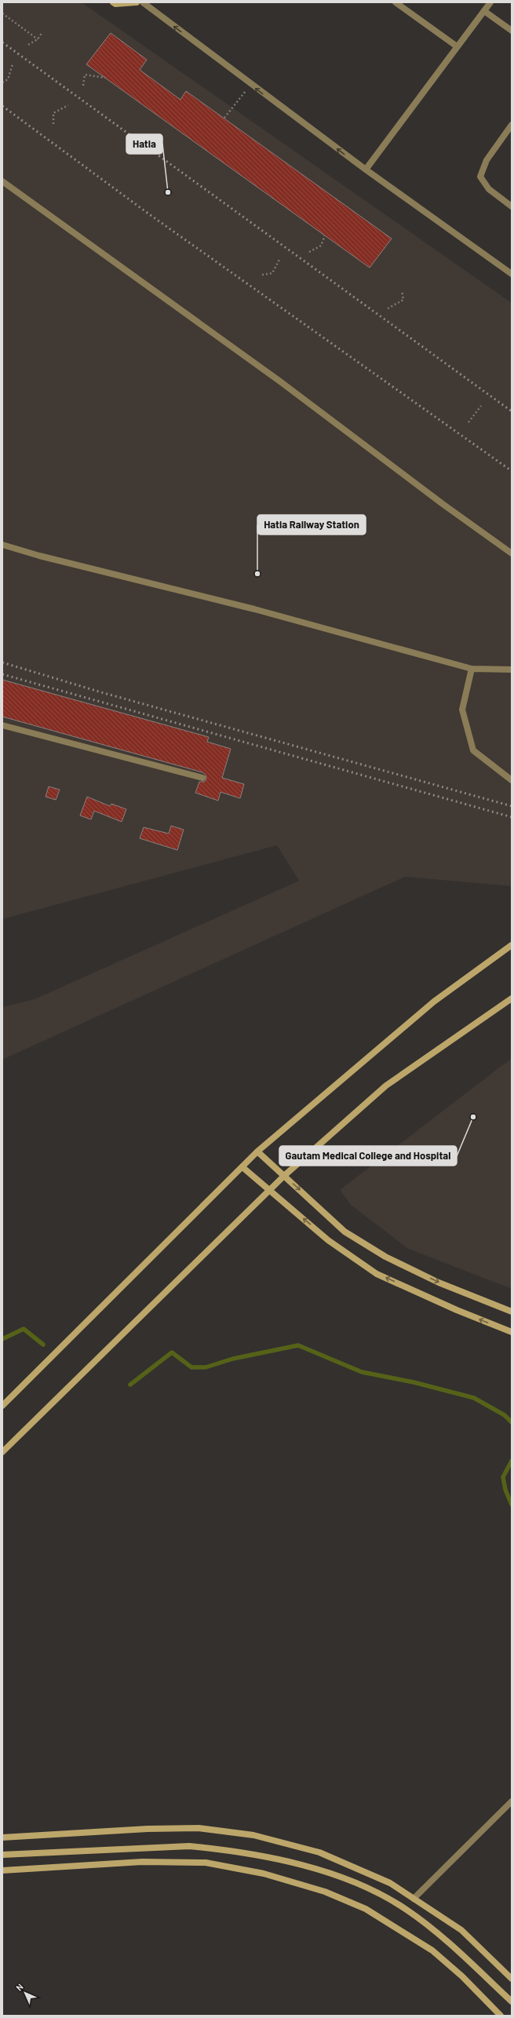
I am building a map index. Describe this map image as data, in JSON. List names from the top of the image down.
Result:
{
  "places": ["Hatia", "Hatia Railway Station", "Gautam Medical College and Hospital"],
  "north": "top left"
}
